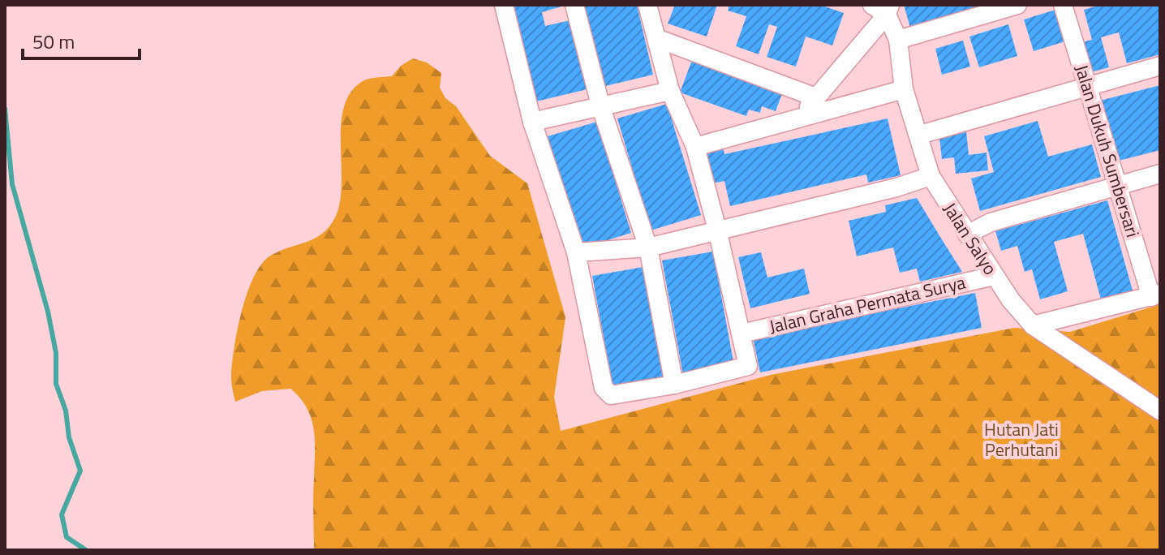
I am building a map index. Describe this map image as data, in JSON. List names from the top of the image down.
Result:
{
  "streets": {
    "street": ["Jalan Dukuh Sumbersari", "Jalan Salyo", "Jalan Graha Permata Surya"]
  },
  "crossings": [
    ["Jalan Dukuh Sumbersari", "Jalan Salyo"],
    ["Jalan Salyo", "Jalan Graha Permata Surya"]
  ],
  "parks": ["Hutan Jati Perhutani"],
  "scale_bar": "50 m"
}
